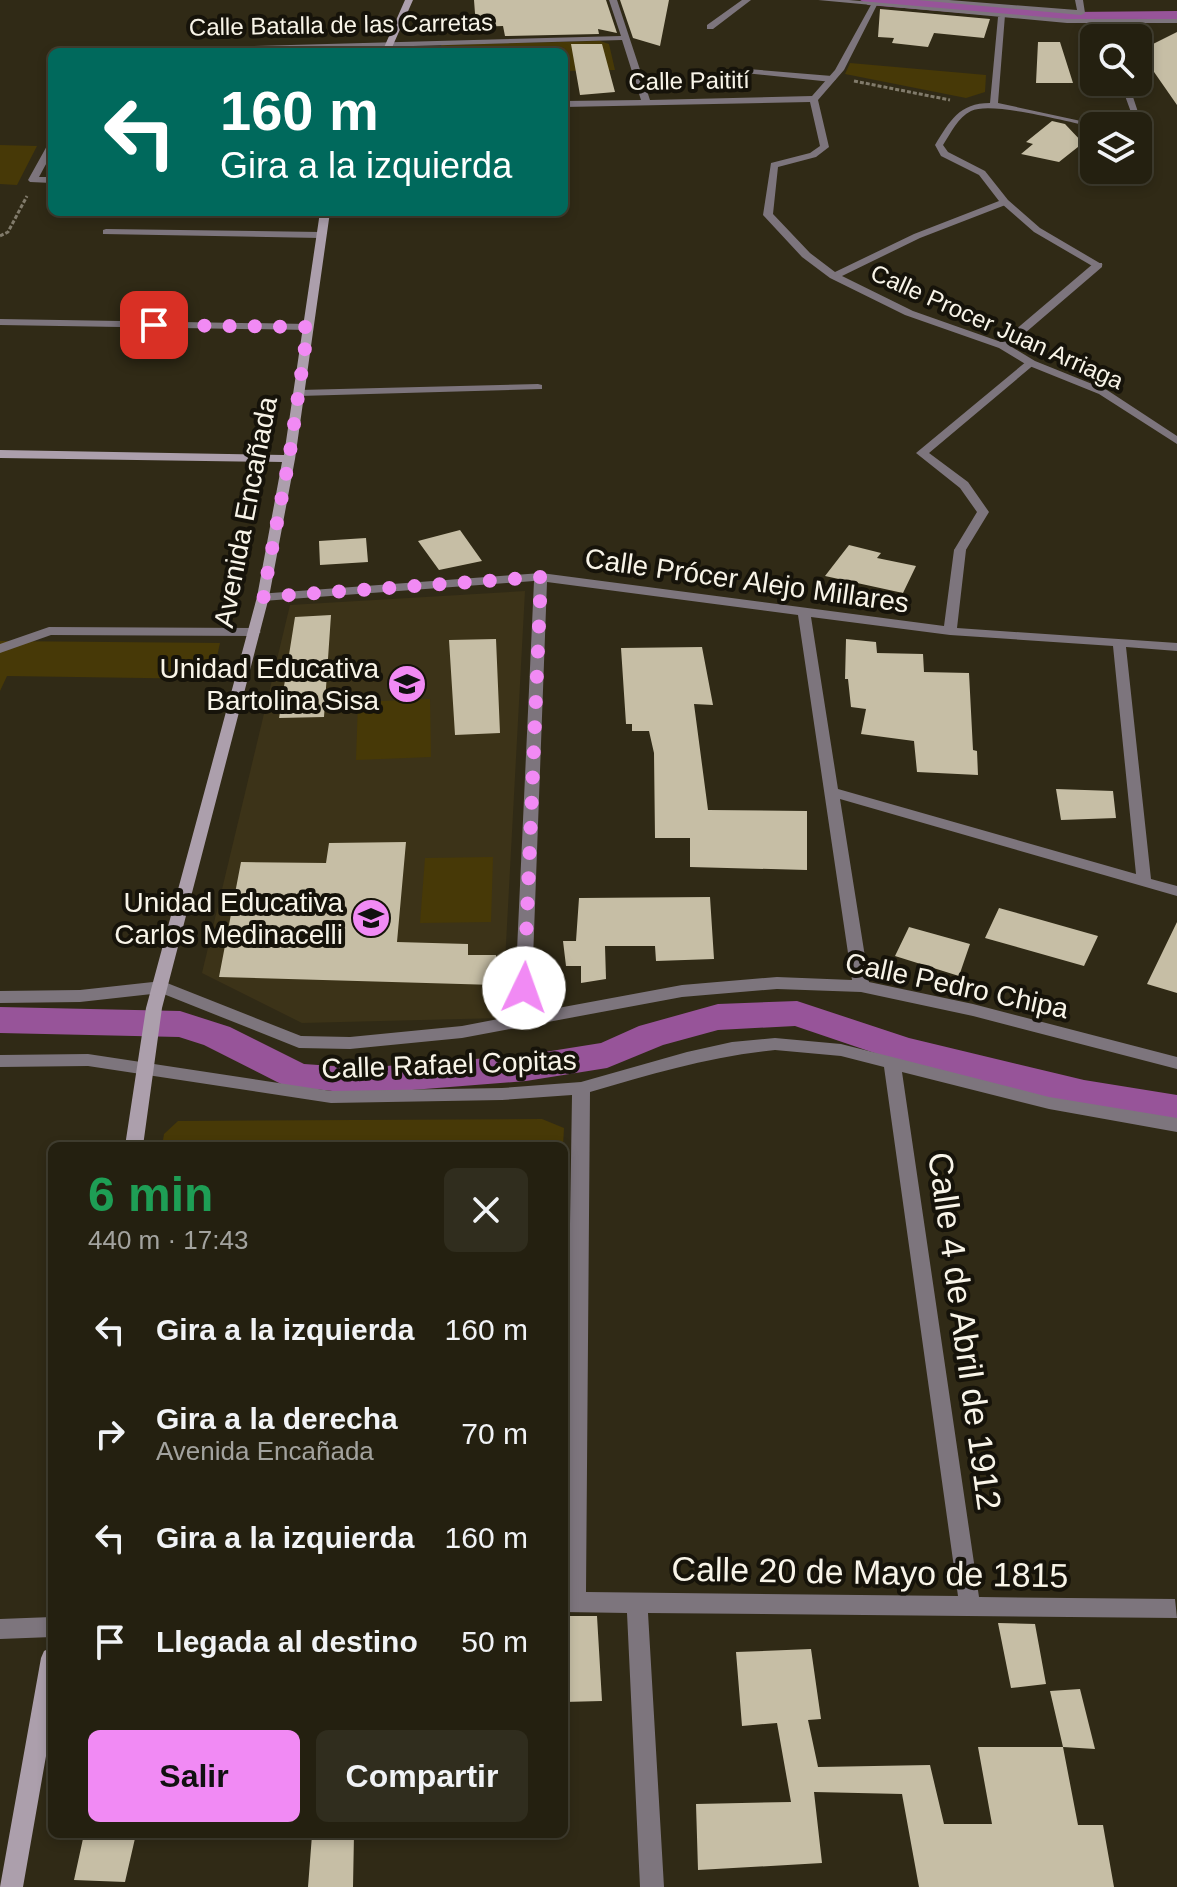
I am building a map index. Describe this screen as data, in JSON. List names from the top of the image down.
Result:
{
  "streets": {
    "main road": ["Avenida Encañada"],
    "street": [
      "Calle Batalla de las Carretas",
      "Calle Paitití",
      "Calle Procer Juan Arriaga",
      "Calle Prócer Alejo Millares",
      "Calle Pedro Chipa",
      "Calle Rafael Copitas",
      "Calle 4 de Abril de 1912",
      "Calle 20 de Mayo de 1815"
    ]
  },
  "crossings": [
    ["Calle Paitití", "Calle Procer Juan Arriaga"],
    ["Avenida Encañada", "Calle Prócer Alejo Millares"],
    ["Avenida Encañada", "Calle Pedro Chipa"],
    ["Avenida Encañada", "Calle Rafael Copitas"],
    ["Calle Rafael Copitas", "Calle 4 de Abril de 1912"],
    ["Calle 4 de Abril de 1912", "Calle 20 de Mayo de 1815"]
  ],
  "places": {
    "school or university": ["Unidad Educativa Bartolina Sisa", "Unidad Educativa Carlos Medinacelli"]
  },
  "page": {
    "turn": ["160 m", "Gira a la izquierda"],
    "heading": ["6 min", "440 m · 17:43"],
    "list": [
      {
        "name": "Gira a la izquierda",
        "value": "160 m"
      },
      {
        "name": "Gira a la derecha",
        "note": "Avenida Encañada",
        "value": "70 m"
      },
      {
        "name": "Gira a la izquierda",
        "value": "160 m"
      },
      {
        "name": "Llegada al destino",
        "value": "50 m"
      }
    ],
    "buttons": ["Salir", "Compartir"]
  }
}
